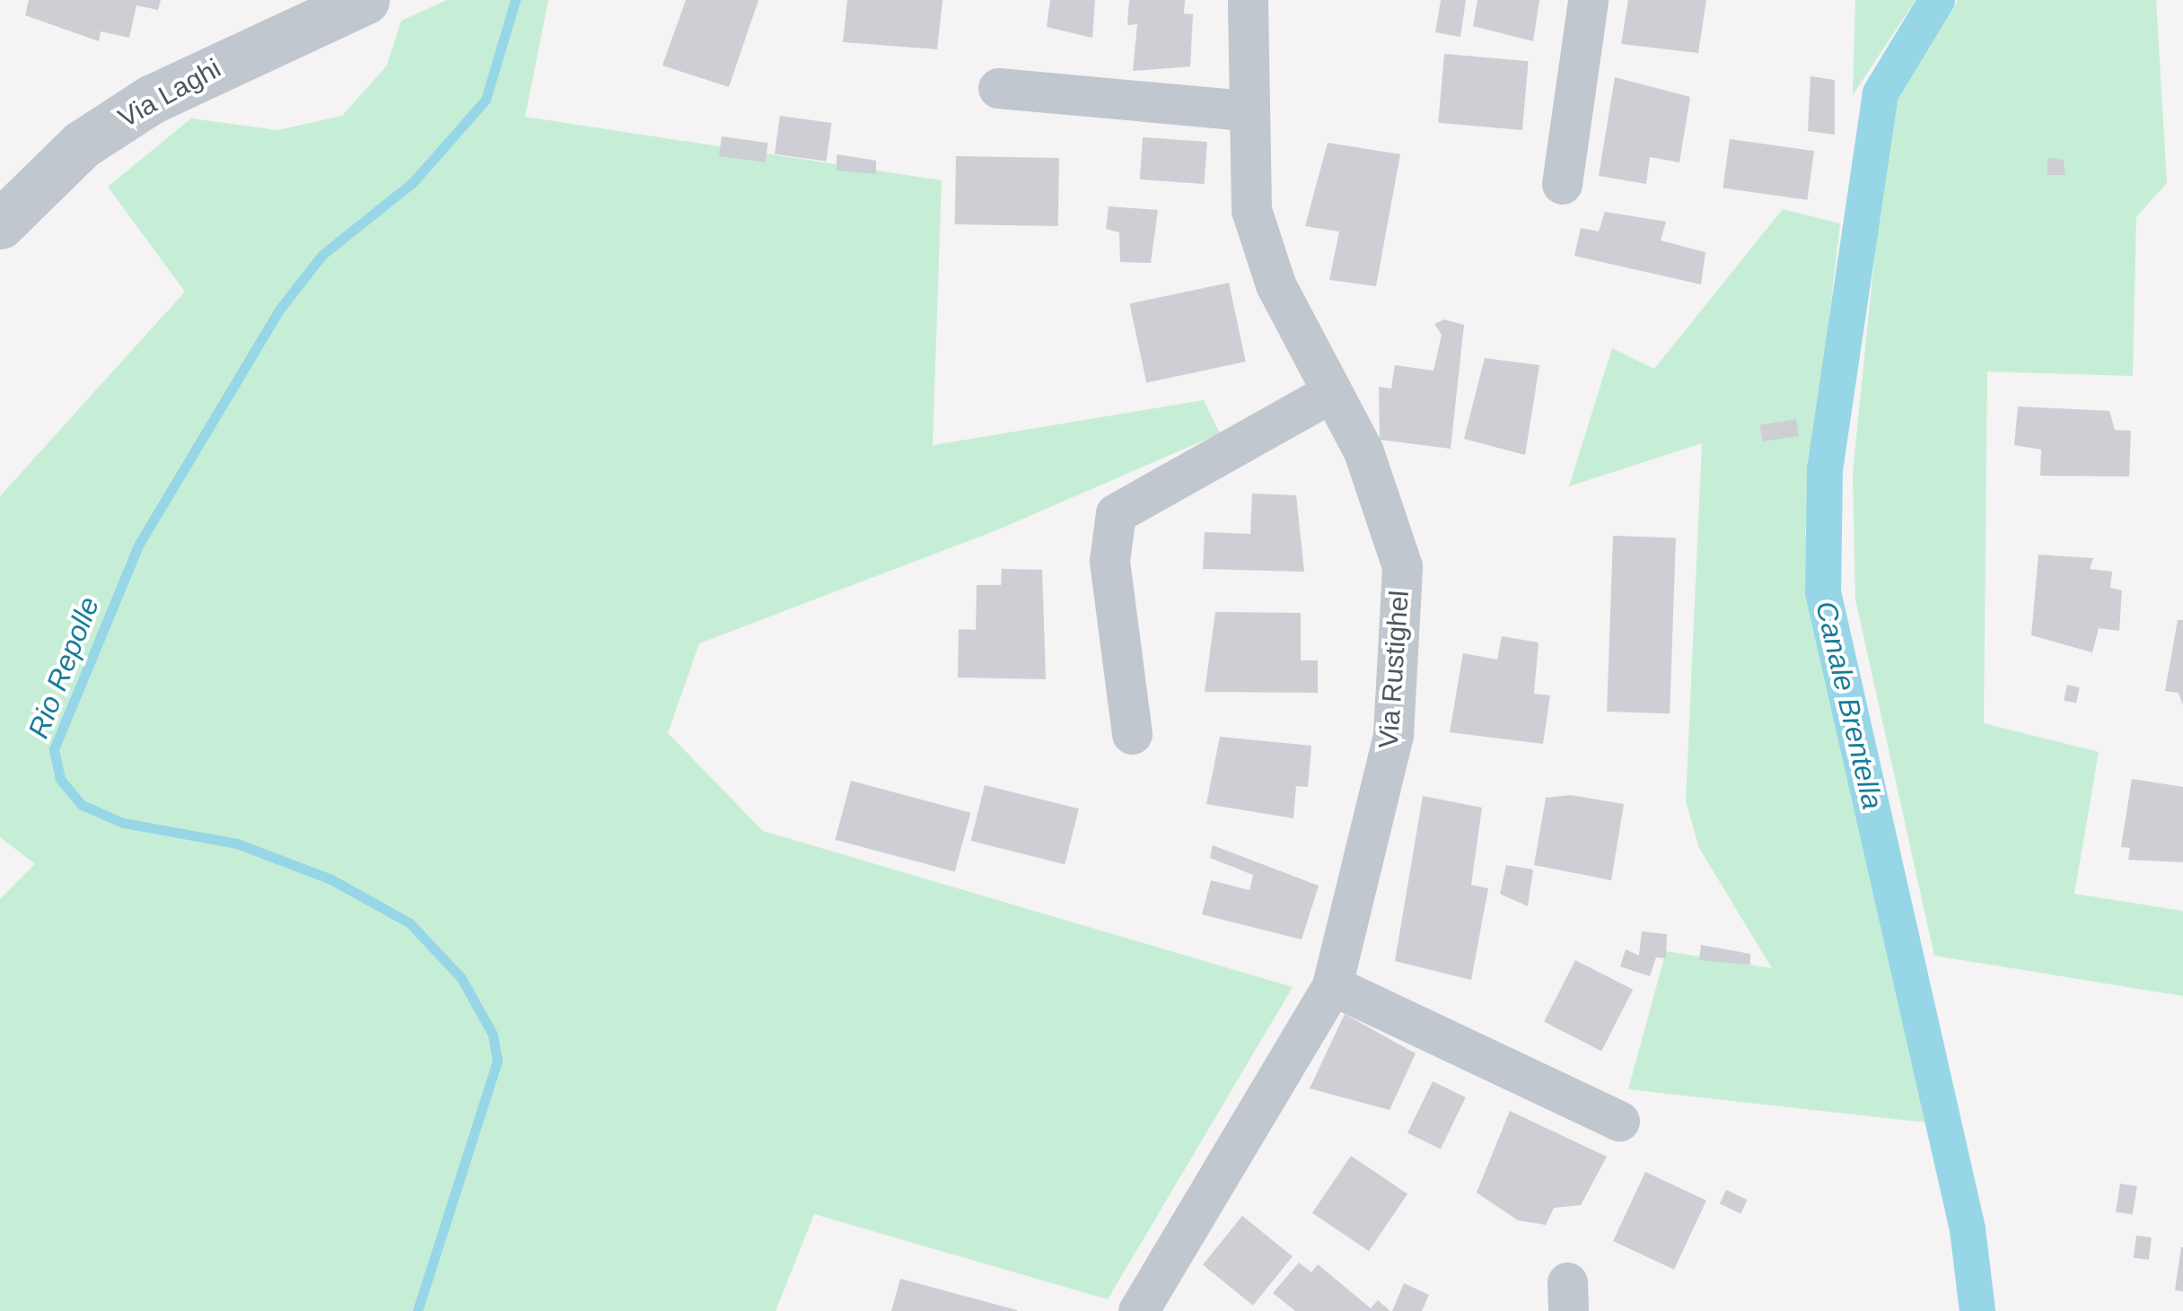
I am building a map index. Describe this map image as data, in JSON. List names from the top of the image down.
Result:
{
  "streets": {
    "street": ["Via Laghi", "Via Rustighel"]
  },
  "water": ["Rio Repolle", "Canale Brentella"]
}
